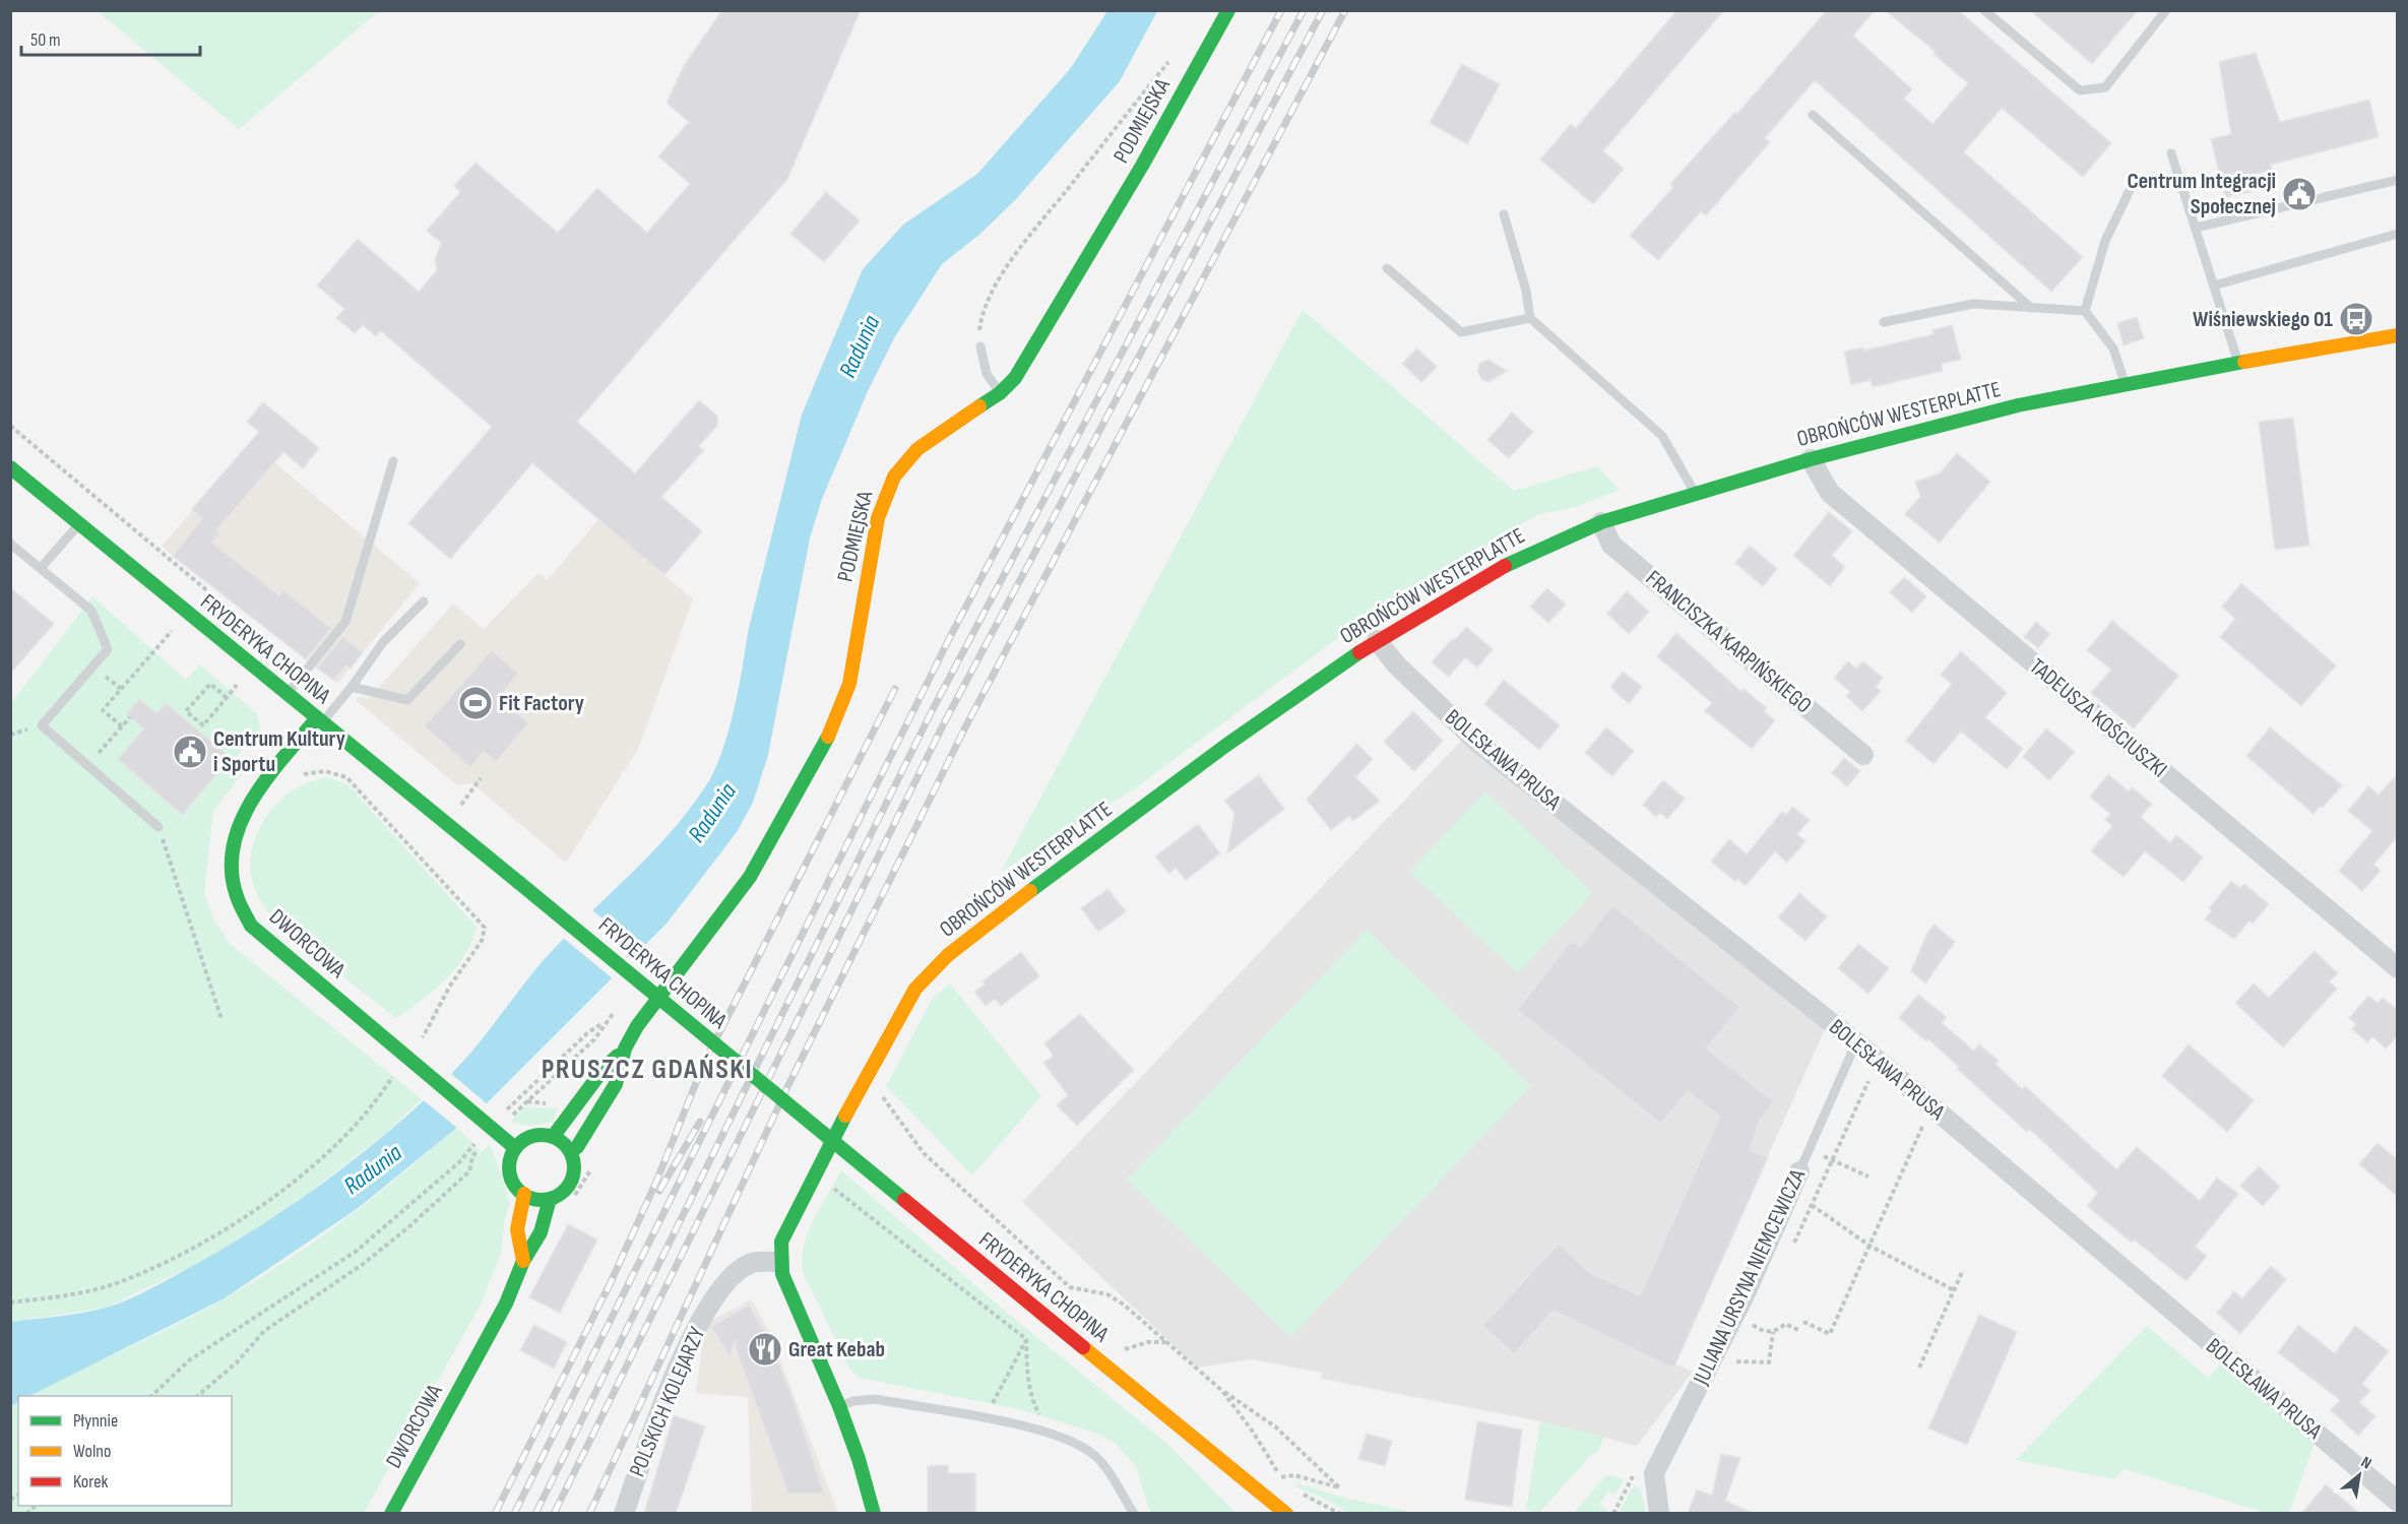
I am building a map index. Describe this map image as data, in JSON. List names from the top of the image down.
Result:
{
  "streets": {
    "street": [
      "PODMIEJSKA",
      "OBROŃCÓW WESTERPLATTE",
      "FRANCISZKA KARPIŃSKIEGO",
      "FRYDERYKA CHOPINA",
      "TADEUSZA KOŚCIUSZKI",
      "BOLESŁAWA PRUSA",
      "DWORCOWA",
      "JULIANA URSYNA NIEMCEWICZA",
      "POLSKICH KOLEJARZY"
    ]
  },
  "crossings": [
    ["PODMIEJSKA", "DWORCOWA"],
    ["OBROŃCÓW WESTERPLATTE", "FRANCISZKA KARPIŃSKIEGO"],
    ["OBROŃCÓW WESTERPLATTE", "TADEUSZA KOŚCIUSZKI"],
    ["OBROŃCÓW WESTERPLATTE", "BOLESŁAWA PRUSA"],
    ["OBROŃCÓW WESTERPLATTE", "POLSKICH KOLEJARZY"],
    ["FRYDERYKA CHOPINA", "DWORCOWA"],
    ["BOLESŁAWA PRUSA", "JULIANA URSYNA NIEMCEWICZA"]
  ],
  "districts": ["PRUSZCZ GDAŃSKI"],
  "water": ["Radunia"],
  "places": {
    "public building": ["Centrum Integracji Społecznej", "Centrum Kultury i Sportu"],
    "bus stop": ["Wiśniewskiego 01"],
    "sports": ["Fit Factory"],
    "restaurant": ["Great Kebab"]
  },
  "legend": ["Płynnie", "Wolno", "Korek"],
  "scale_bar": "50 m",
  "north": "top right"
}
